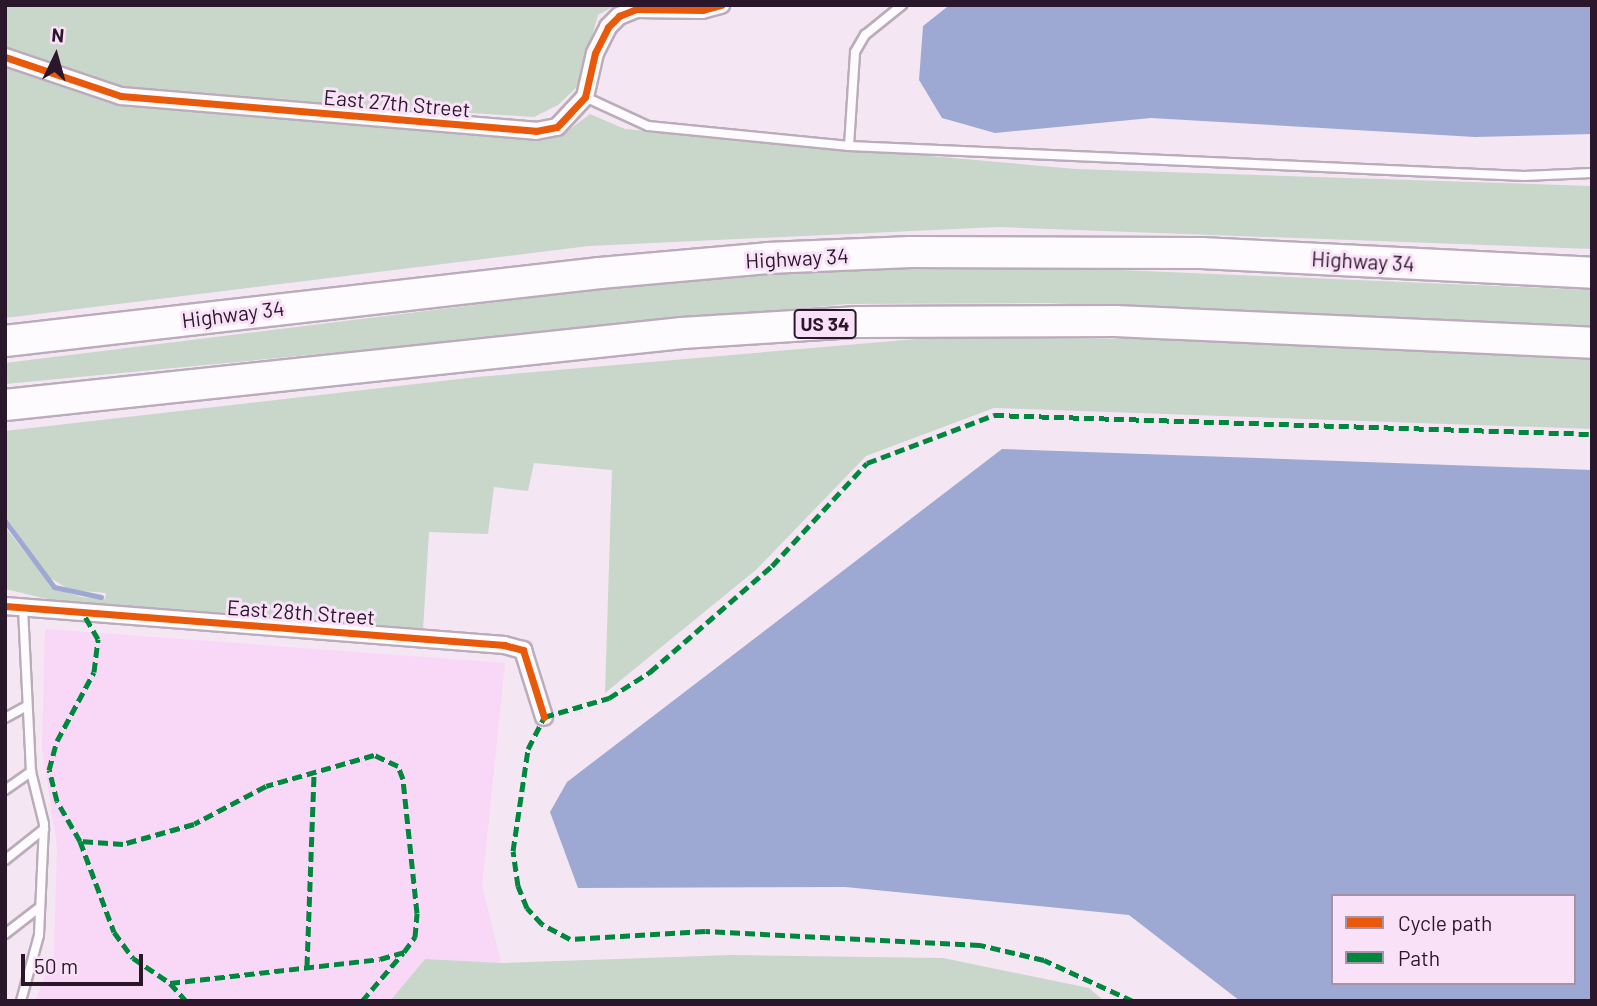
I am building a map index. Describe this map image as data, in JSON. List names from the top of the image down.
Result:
{
  "streets": {
    "highway": ["Highway 34", "US 34"],
    "street": ["East 27th Street", "East 28th Street"]
  },
  "legend": ["Cycle path", "Path"],
  "scale_bar": "50 m",
  "north": "top"
}
